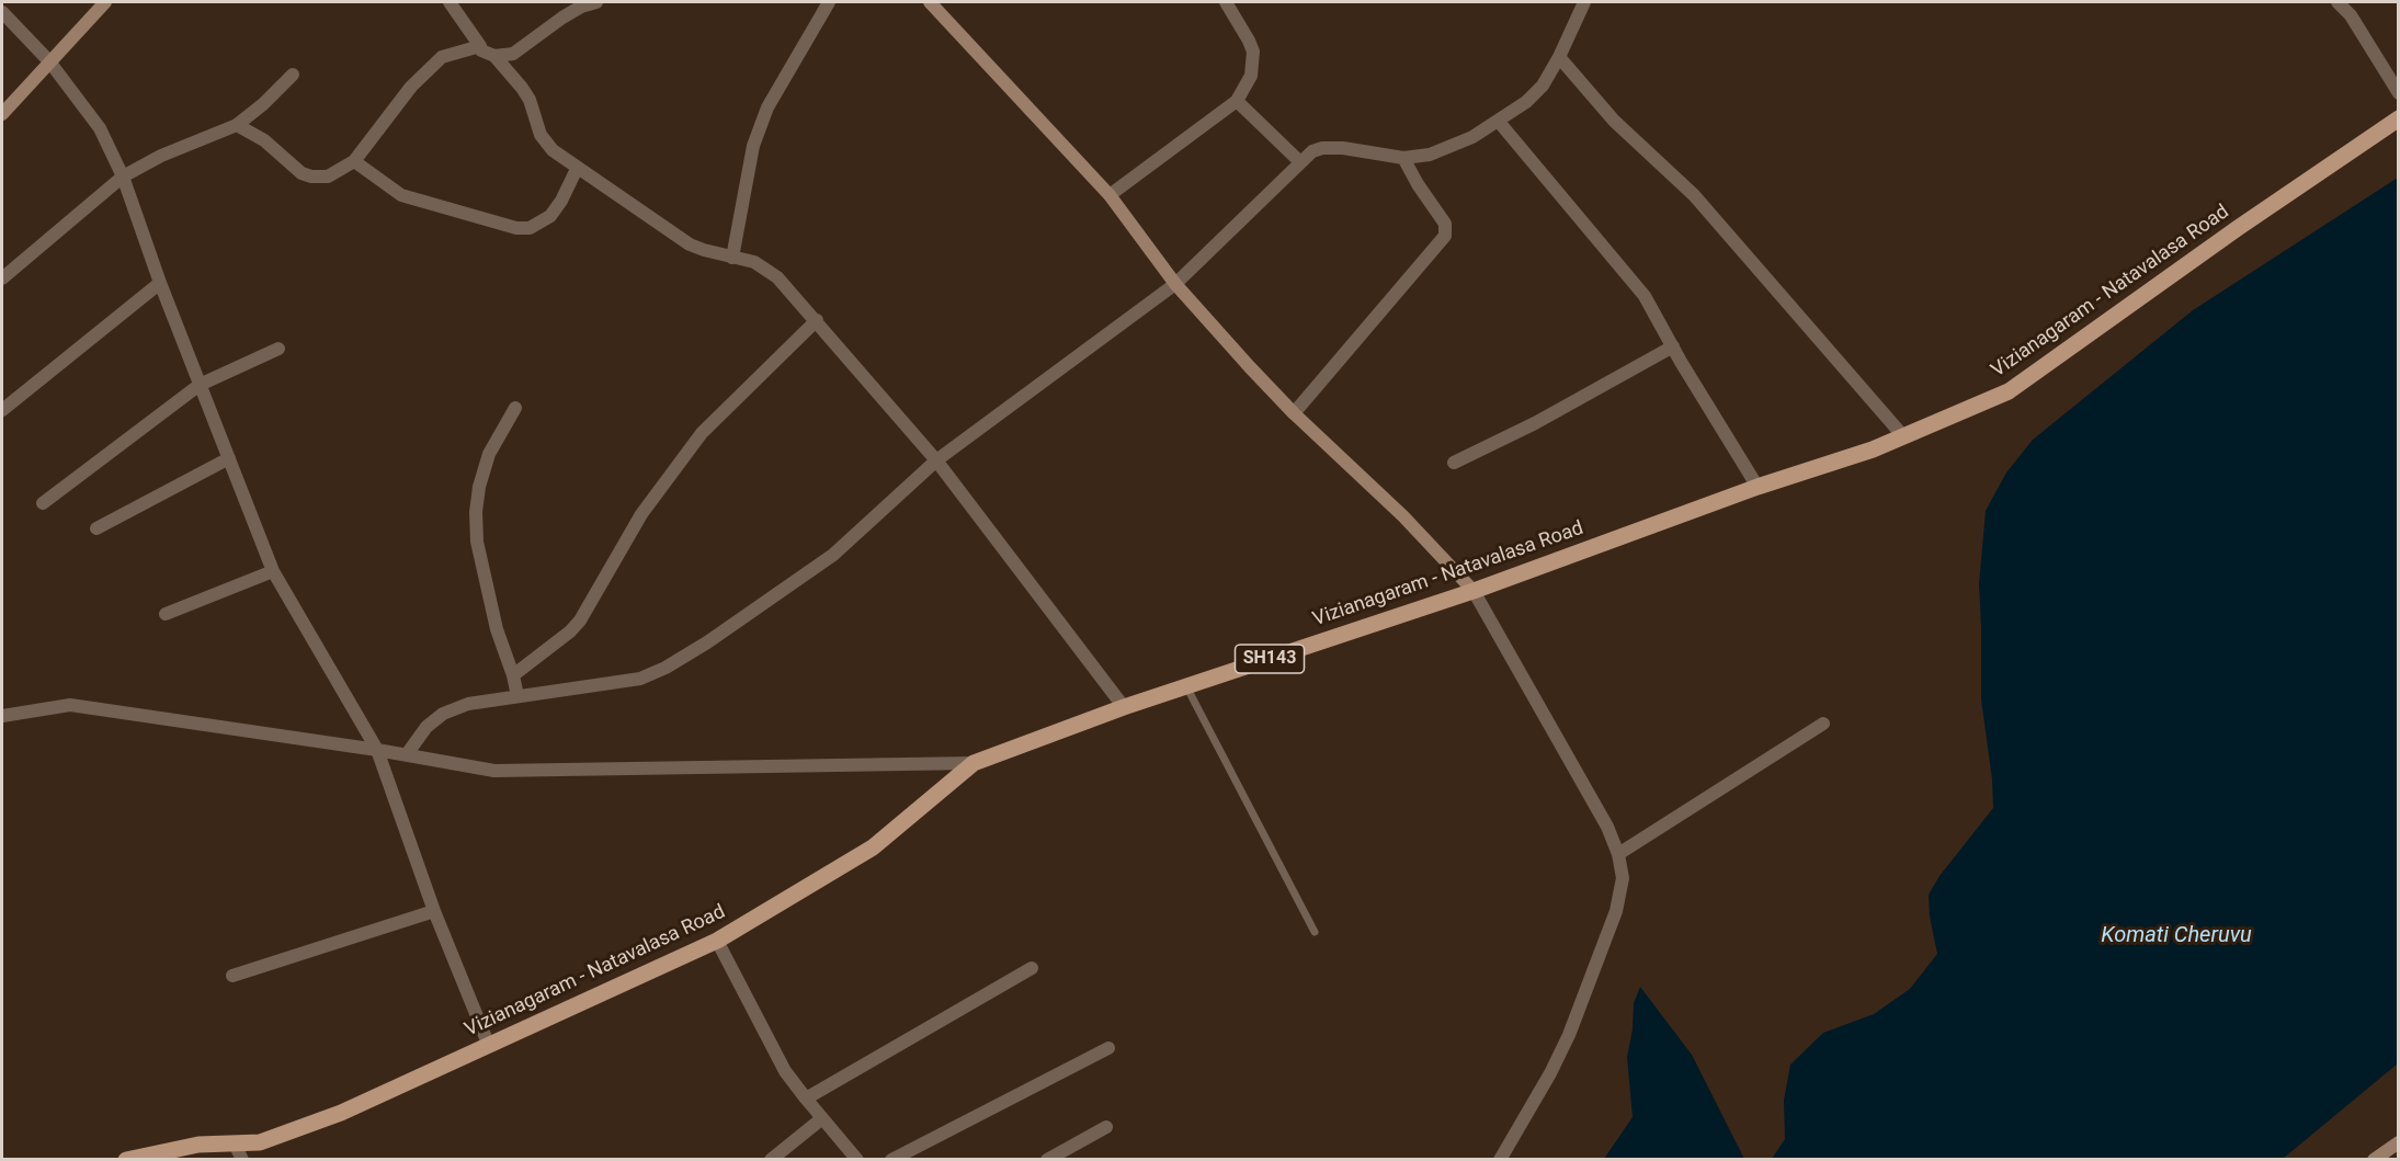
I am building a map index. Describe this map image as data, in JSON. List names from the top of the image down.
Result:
{
  "streets": {
    "main road": ["Vizianagaram - Natavalasa Road", "SH143"]
  },
  "water": ["Komati Cheruvu"]
}
